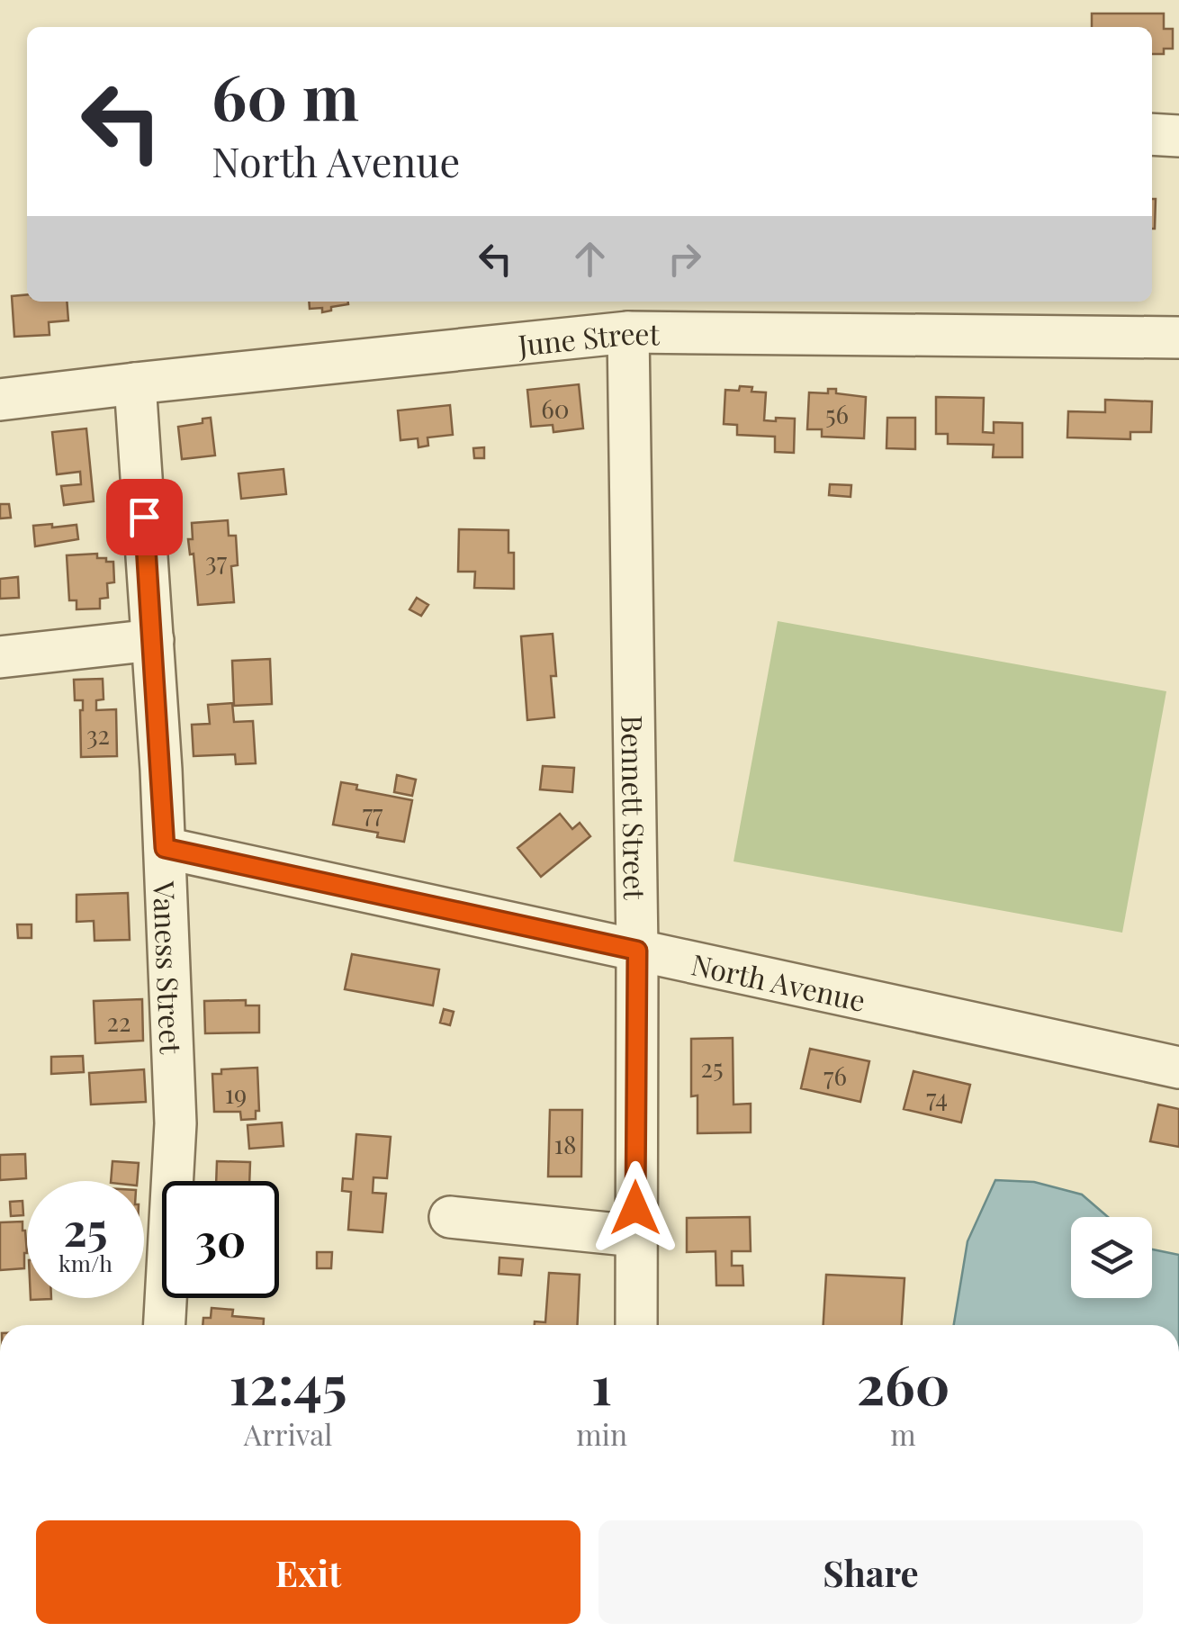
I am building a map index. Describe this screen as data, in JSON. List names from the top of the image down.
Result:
{
  "streets": {
    "street": [
      "June Street",
      "Bennett Street",
      "Vaness Street",
      "North Avenue"
    ]
  },
  "crossings": [
    ["June Street", "Bennett Street"],
    ["June Street", "Vaness Street"],
    ["Bennett Street", "North Avenue"],
    ["Vaness Street", "North Avenue"]
  ],
  "house_numbers": [
    "60",
    "56",
    "37",
    "32",
    "77",
    "22",
    "25",
    "76",
    "19",
    "74",
    "18"
  ],
  "page": {
    "turn": ["60 m", "North Avenue"],
    "speed": "25 km/h",
    "limit": "30",
    "eta": [
      "12:45",
      "Arrival",
      "1",
      "min",
      "260",
      "m"
    ],
    "buttons": ["Exit", "Share"]
  }
}
